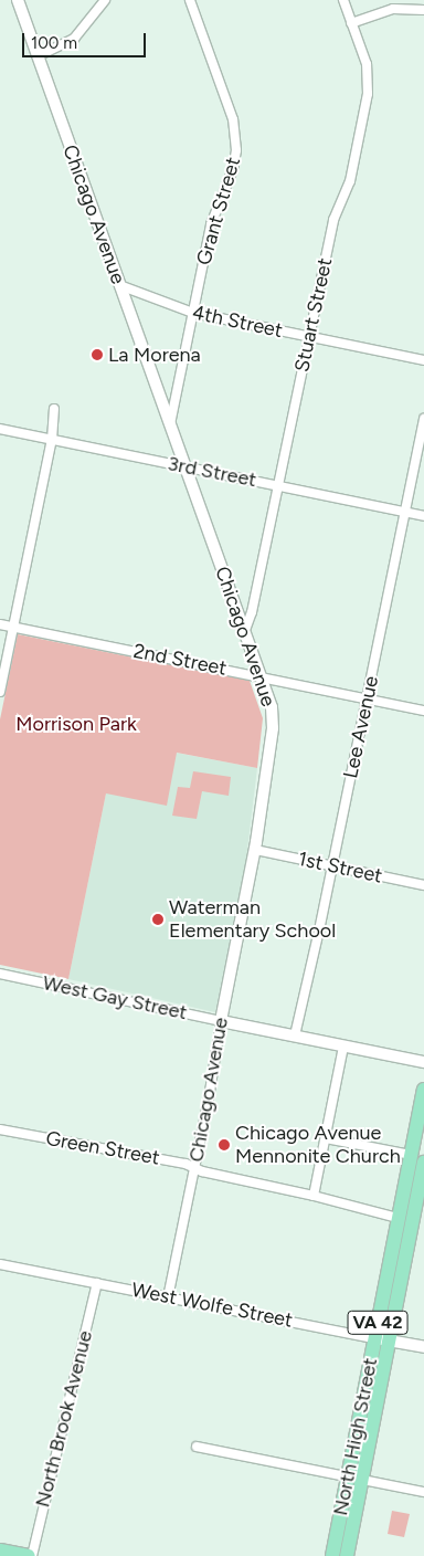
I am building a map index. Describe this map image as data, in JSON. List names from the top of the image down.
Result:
{
  "streets": {
    "main road": ["VA 42", "North High Street"],
    "street": [
      "Grant Street",
      "Chicago Avenue",
      "Stuart Street",
      "4th Street",
      "3rd Street",
      "2nd Street",
      "Lee Avenue",
      "1st Street",
      "West Gay Street",
      "Green Street",
      "West Wolfe Street",
      "North Brook Avenue"
    ]
  },
  "crossings": [
    ["Grant Street", "Chicago Avenue"],
    ["Grant Street", "4th Street"],
    ["Chicago Avenue", "Stuart Street"],
    ["Chicago Avenue", "4th Street"],
    ["Chicago Avenue", "3rd Street"],
    ["Chicago Avenue", "2nd Street"],
    ["Chicago Avenue", "1st Street"],
    ["Chicago Avenue", "West Gay Street"],
    ["Chicago Avenue", "Green Street"],
    ["Chicago Avenue", "West Wolfe Street"],
    ["Stuart Street", "4th Street"],
    ["Stuart Street", "3rd Street"],
    ["3rd Street", "Lee Avenue"],
    ["2nd Street", "Lee Avenue"],
    ["Lee Avenue", "1st Street"],
    ["Lee Avenue", "West Gay Street"],
    ["Green Street", "North High Street"],
    ["West Wolfe Street", "North Brook Avenue"],
    ["West Wolfe Street", "North High Street"]
  ],
  "parks": ["Morrison Park"],
  "places": ["La Morena", "Waterman Elementary School", "Chicago Avenue Mennonite Church"],
  "scale_bar": "100 m"
}
